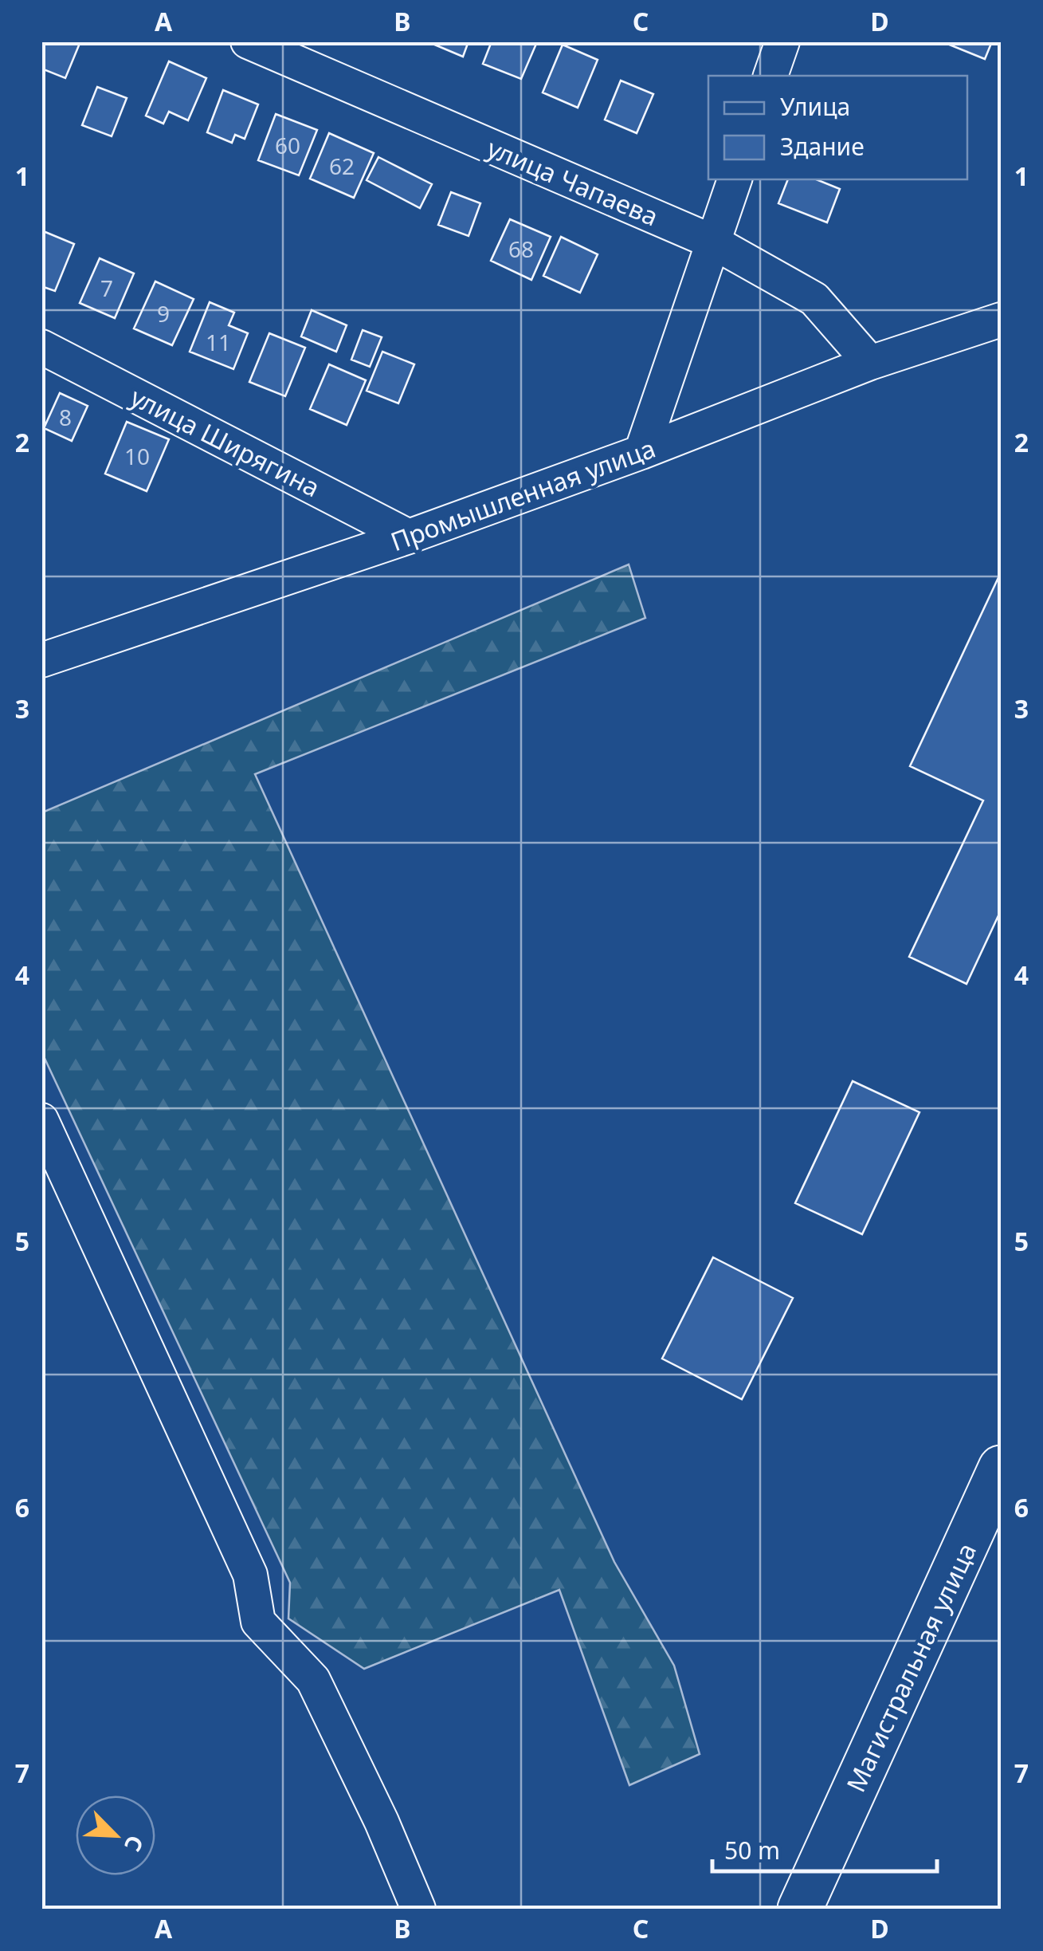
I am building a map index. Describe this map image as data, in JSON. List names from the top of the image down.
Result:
{
  "streets": {
    "main road": ["Магистральная улица"],
    "street": ["улица Чапаева", "улица Ширягина", "Промышленная улица"]
  },
  "crossings": [
    ["улица Чапаева", "Промышленная улица"],
    ["улица Ширягина", "Промышленная улица"]
  ],
  "house_numbers": [
    "60",
    "62",
    "68",
    "7",
    "9",
    "11",
    "8",
    "10"
  ],
  "legend": ["Улица", "Здание"],
  "scale_bar": "50 m",
  "north": "bottom right",
  "grid": {
    "columns": [
      "A",
      "B",
      "C",
      "D"
    ],
    "rows": [
      "1",
      "2",
      "3",
      "4",
      "5",
      "6",
      "7"
    ]
  }
}
